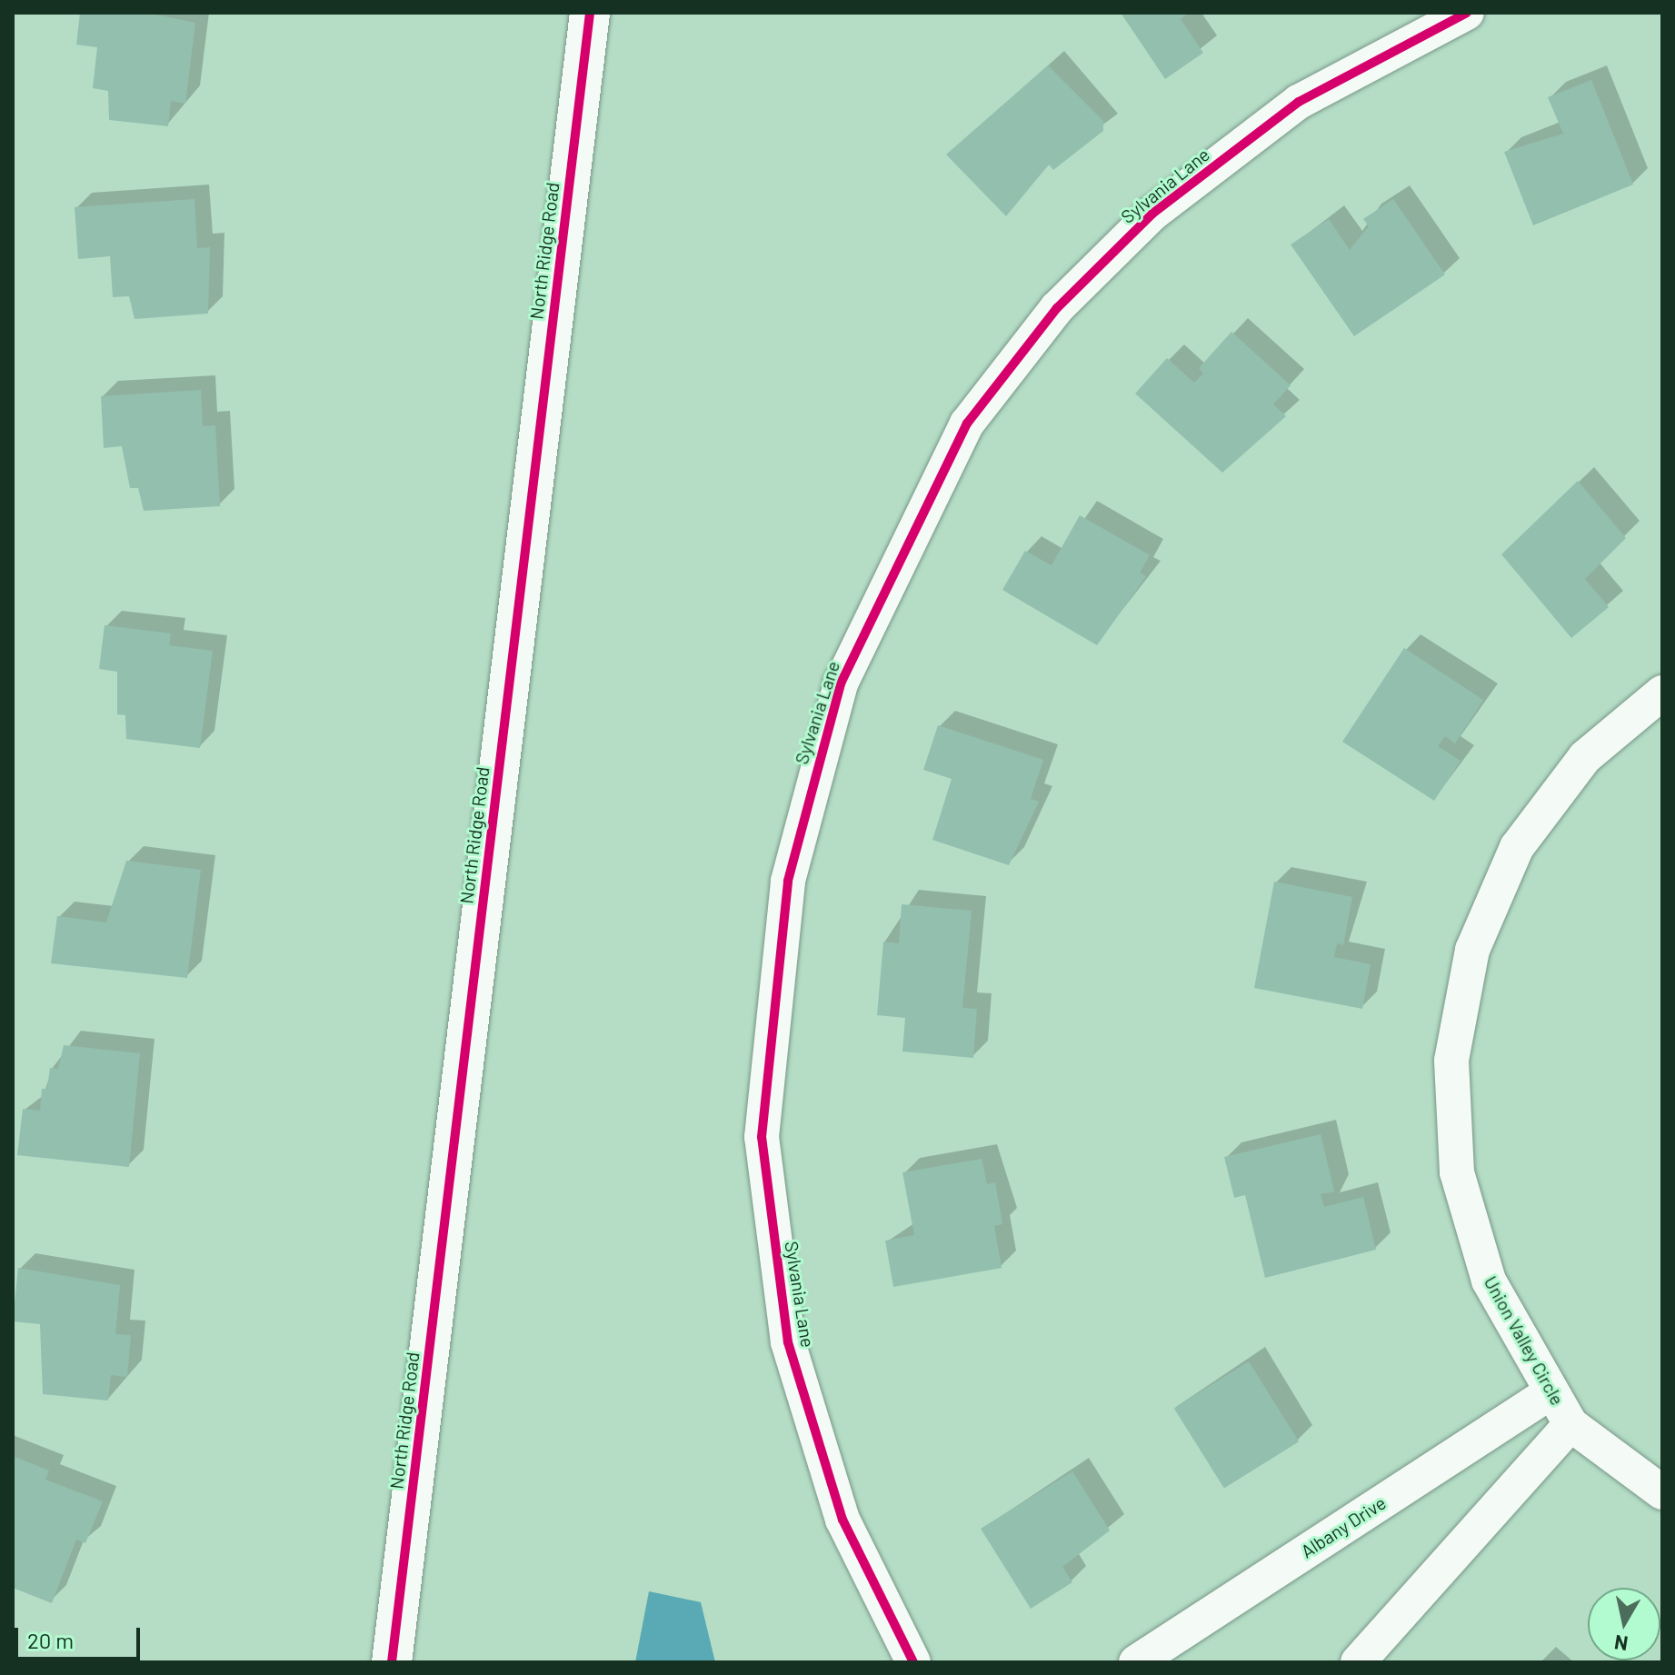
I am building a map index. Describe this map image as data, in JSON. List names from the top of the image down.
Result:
{
  "streets": {
    "street": [
      "Sylvania Lane",
      "North Ridge Road",
      "Union Valley Circle",
      "Albany Drive"
    ]
  },
  "crossings": [
    ["Union Valley Circle", "Albany Drive"]
  ],
  "scale_bar": "20 m",
  "north": "bottom"
}
